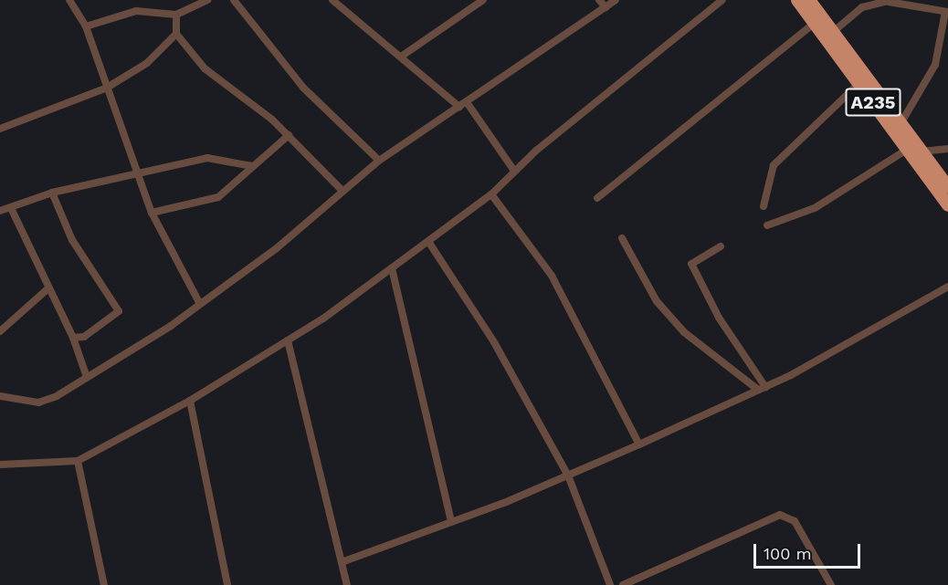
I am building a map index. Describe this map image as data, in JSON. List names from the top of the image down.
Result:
{
  "streets": {
    "highway": ["A235"]
  },
  "scale_bar": "100 m"
}
